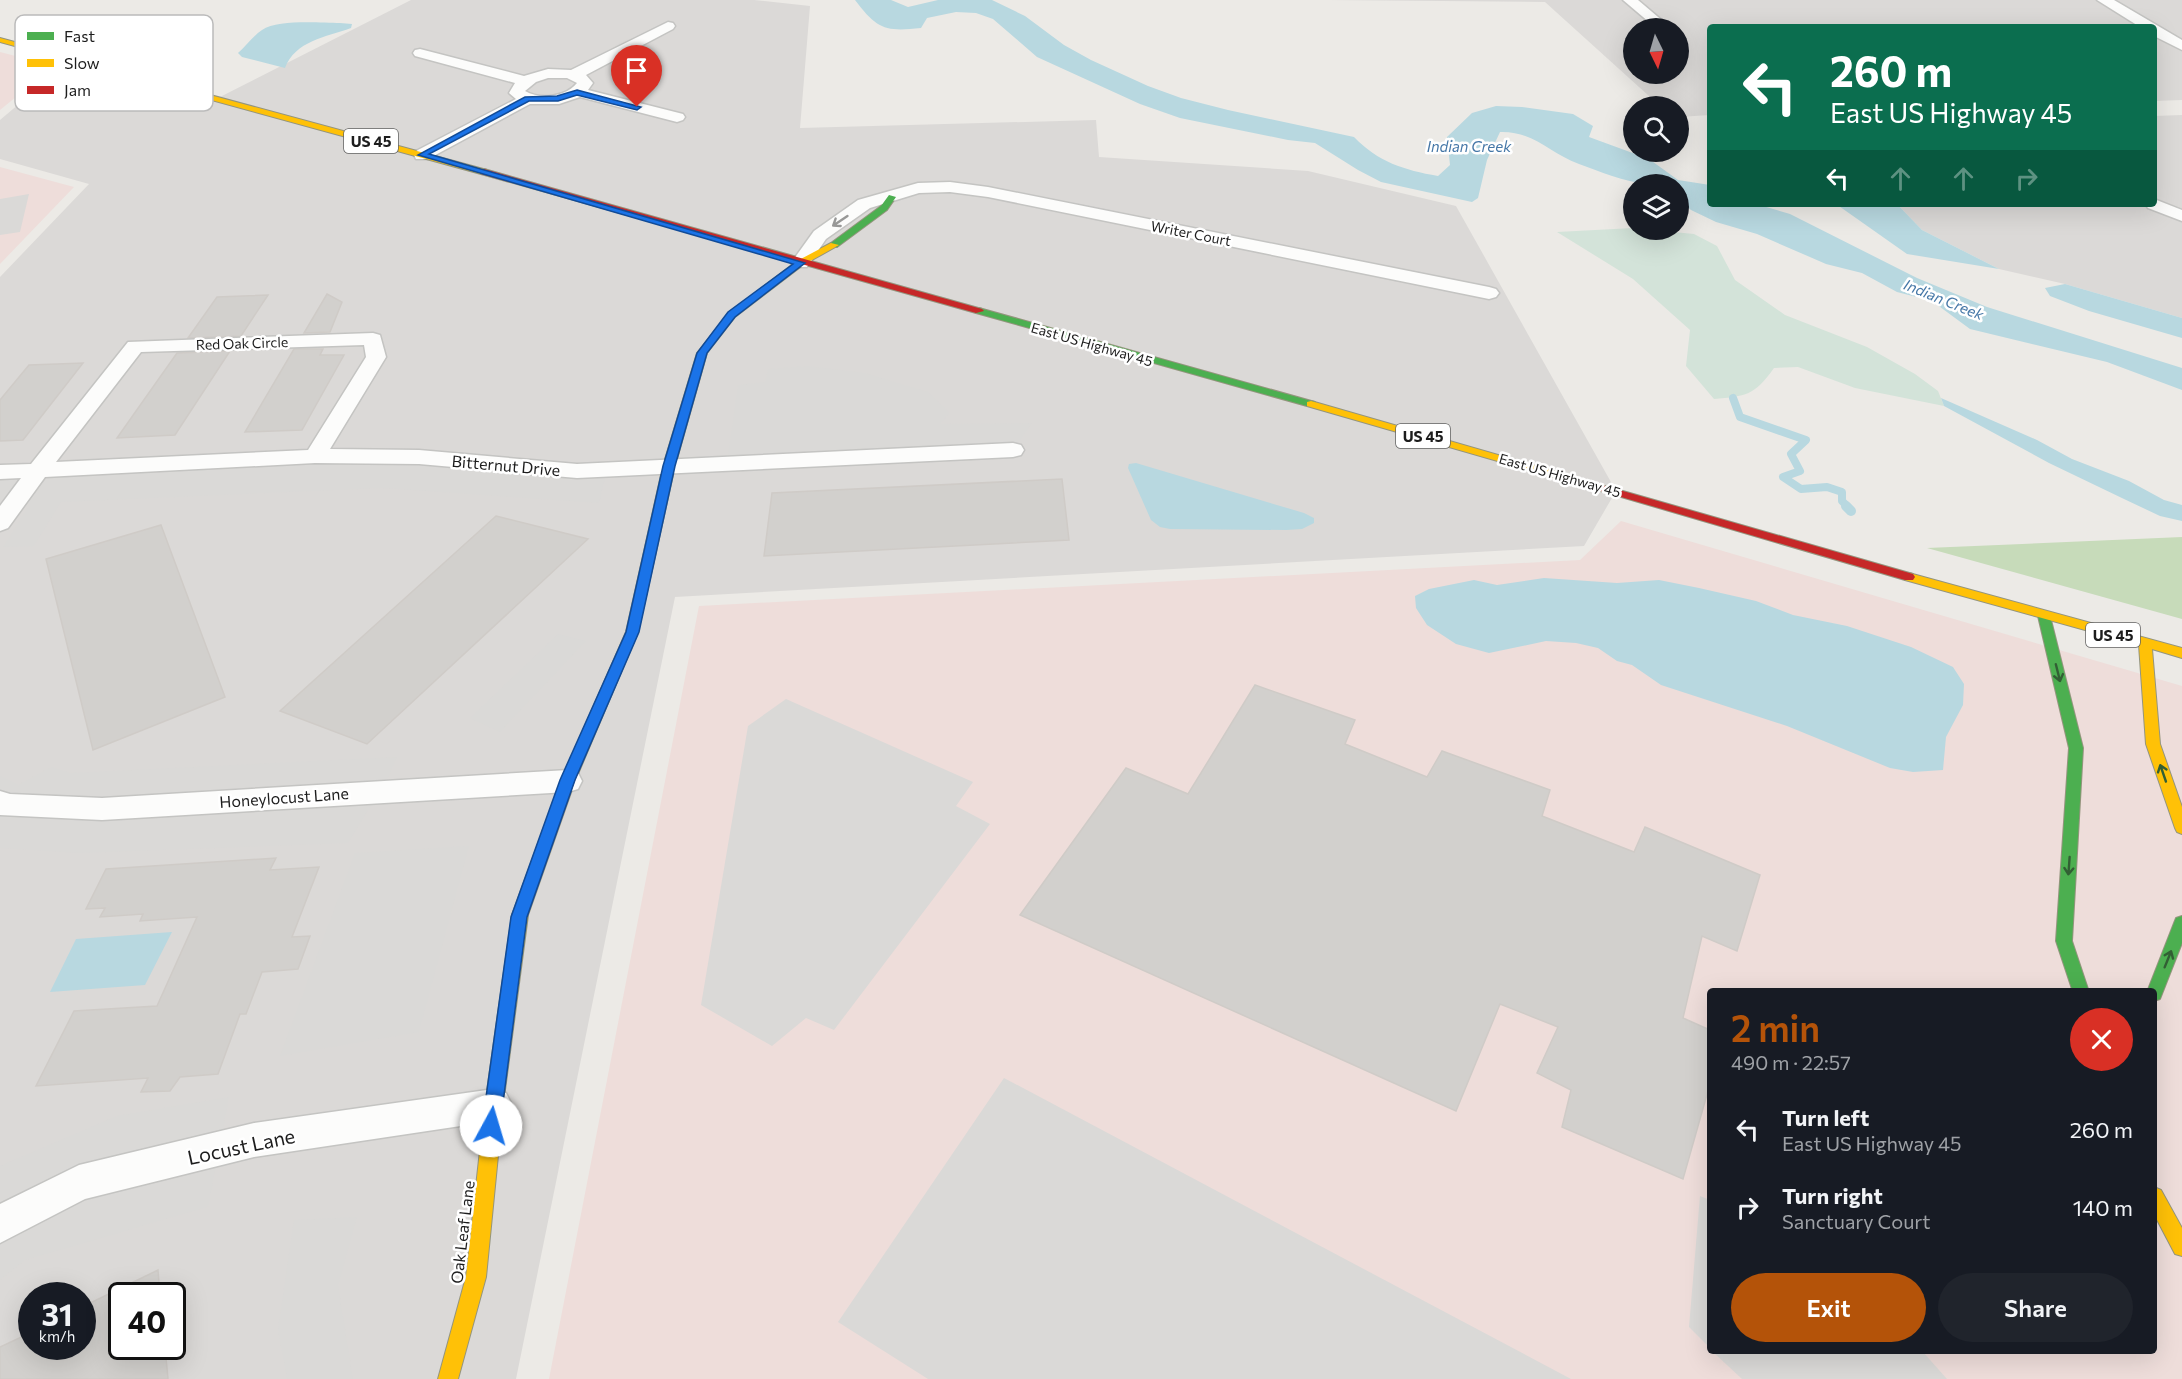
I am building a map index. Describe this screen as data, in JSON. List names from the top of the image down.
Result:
{
  "streets": {
    "main road": ["US 45", "East US Highway 45", "Oak Leaf Lane"],
    "street": [
      "Writer Court",
      "Red Oak Circle",
      "Bitternut Drive",
      "Honeylocust Lane",
      "Locust Lane"
    ]
  },
  "crossings": [
    ["Writer Court", "East US Highway 45"],
    ["Writer Court", "Oak Leaf Lane"],
    ["Red Oak Circle", "Bitternut Drive"],
    ["East US Highway 45", "Oak Leaf Lane"],
    ["Bitternut Drive", "Oak Leaf Lane"],
    ["Honeylocust Lane", "Oak Leaf Lane"],
    ["Locust Lane", "Oak Leaf Lane"]
  ],
  "water": ["Indian Creek"],
  "legend": ["Fast", "Slow", "Jam"],
  "north": "bottom",
  "page": {
    "turn": ["260 m", "East US Highway 45"],
    "heading": ["2 min", "490 m · 22:57"],
    "list": [
      {
        "name": "Turn left",
        "note": "East US Highway 45",
        "value": "260 m"
      },
      {
        "name": "Turn right",
        "note": "Sanctuary Court",
        "value": "140 m"
      }
    ],
    "buttons": ["Exit", "Share"],
    "speed": "31 km/h",
    "limit": "40"
  }
}
